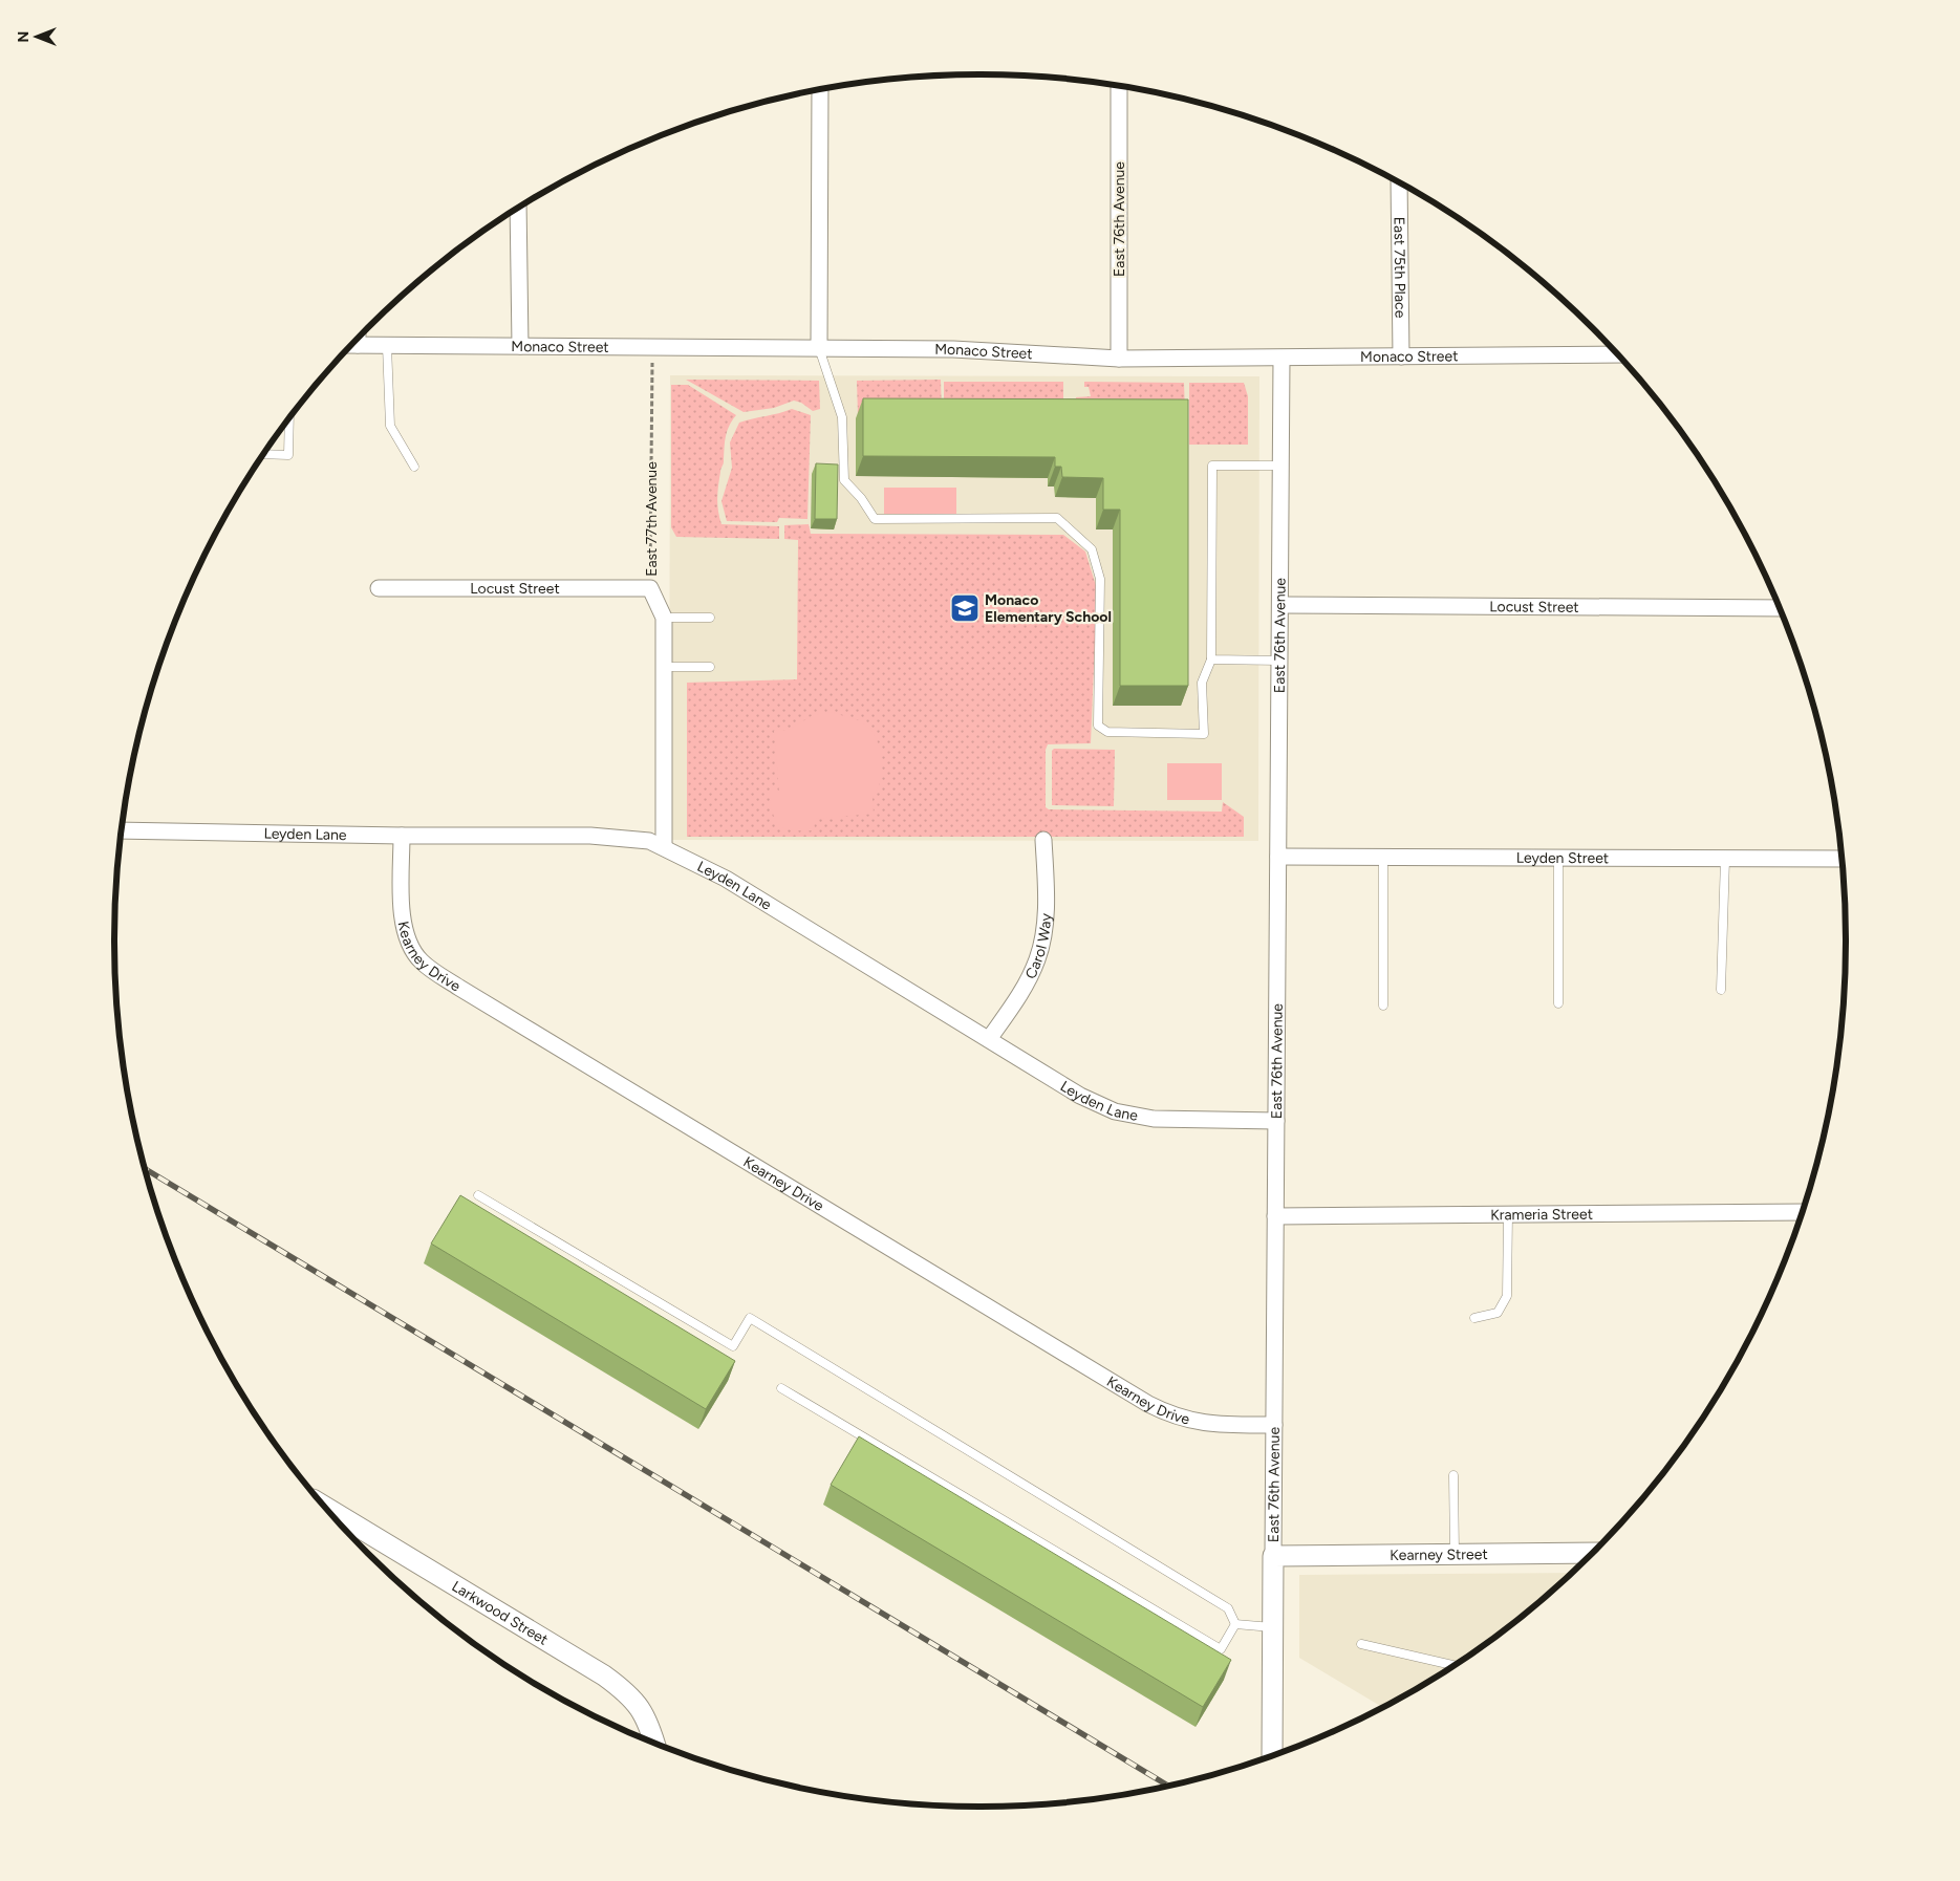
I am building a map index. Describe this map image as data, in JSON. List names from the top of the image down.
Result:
{
  "streets": {
    "street": [
      "East 76th Avenue",
      "East 75th Place",
      "Monaco Street",
      "East 77th Avenue",
      "Locust Street",
      "Leyden Lane",
      "Leyden Street",
      "Carol Way",
      "Kearney Drive",
      "Krameria Street",
      "Kearney Street",
      "Larkwood Street"
    ]
  },
  "crossings": [
    ["East 76th Avenue", "Monaco Street"],
    ["East 76th Avenue", "Locust Street"],
    ["East 76th Avenue", "Leyden Lane"],
    ["East 76th Avenue", "Leyden Street"],
    ["East 76th Avenue", "Kearney Drive"],
    ["East 76th Avenue", "Krameria Street"],
    ["East 76th Avenue", "Kearney Street"],
    ["East 75th Place", "Monaco Street"],
    ["Monaco Street", "East 77th Avenue"],
    ["East 77th Avenue", "Locust Street"],
    ["East 77th Avenue", "Leyden Lane"],
    ["Leyden Lane", "Carol Way"],
    ["Leyden Lane", "Kearney Drive"]
  ],
  "places": {
    "school or university": ["Monaco Elementary School"]
  },
  "north": "left"
}
